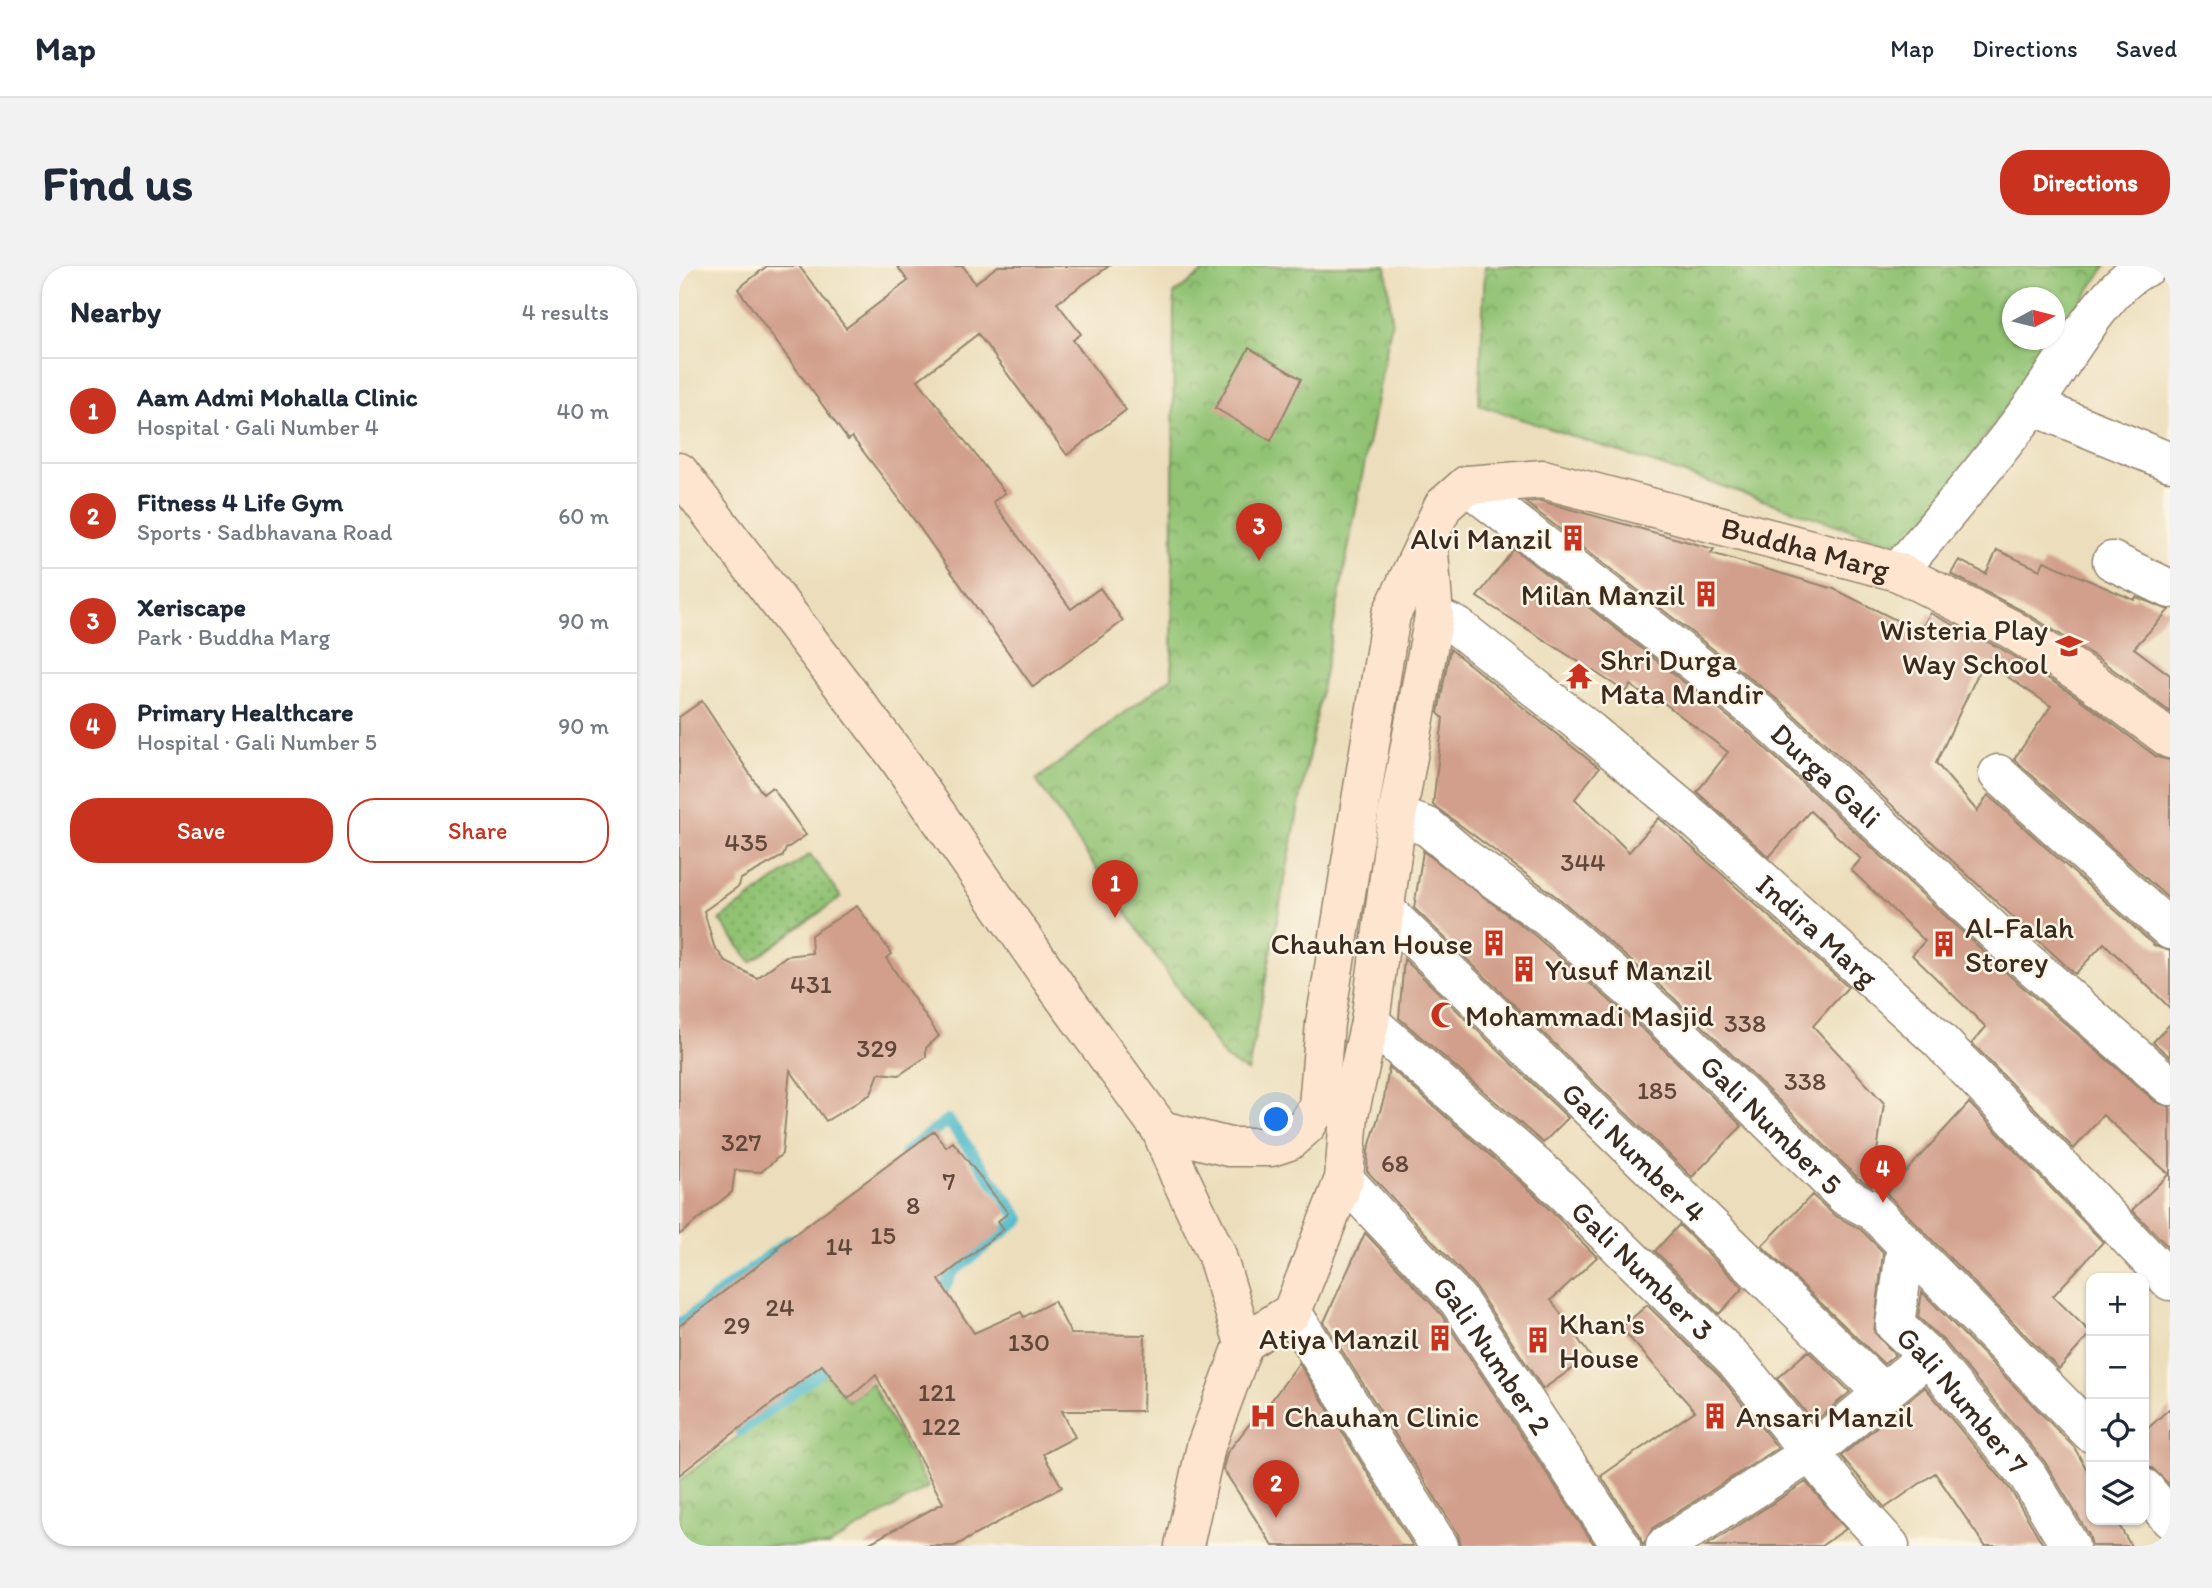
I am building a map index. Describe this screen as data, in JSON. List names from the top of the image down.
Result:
{
  "streets": {
    "street": [
      "Buddha Marg",
      "Durga Gali",
      "Indira Marg",
      "Gali Number 5",
      "Gali Number 4",
      "Gali Number 3",
      "Gali Number 2",
      "Gali Number 7"
    ]
  },
  "crossings": [
    ["Buddha Marg", "Durga Gali"],
    ["Gali Number 5", "Gali Number 7"]
  ],
  "places": {
    "building": [
      "Alvi Manzil",
      "Milan Manzil",
      "Chauhan House",
      "Al-Falah Storey",
      "Yusuf Manzil",
      "Atiya Manzil",
      "Khan's House",
      "Ansari Manzil"
    ],
    "school or university": ["Wisteria Play Way School"],
    "temple": ["Shri Durga Mata Mandir"],
    "mosque": ["Mohammadi Masjid"],
    "hospital": ["Chauhan Clinic"]
  },
  "house_numbers": [
    "435",
    "344",
    "431",
    "338",
    "329",
    "338",
    "185",
    "327",
    "68",
    "7",
    "8",
    "15",
    "14",
    "24",
    "29",
    "130",
    "121",
    "122"
  ],
  "north": "right",
  "page": {
    "header": "Map",
    "nav": ["Map", "Directions", "Saved"],
    "buttons": [
      "Directions",
      ["Save", "Share"]
    ],
    "title": "Find us",
    "heading": ["Nearby", "4 results"],
    "list": [
      {
        "mark": "1",
        "name": "Aam Admi Mohalla Clinic",
        "note": "Hospital · Gali Number 4",
        "value": "40 m"
      },
      {
        "mark": "2",
        "name": "Fitness 4 Life Gym",
        "note": "Sports · Sadbhavana Road",
        "value": "60 m"
      },
      {
        "mark": "3",
        "name": "Xeriscape",
        "note": "Park · Buddha Marg",
        "value": "90 m"
      },
      {
        "mark": "4",
        "name": "Primary Healthcare",
        "note": "Hospital · Gali Number 5",
        "value": "90 m"
      }
    ],
    "pins": [
      "3",
      "1",
      "4",
      "2"
    ],
    "map_buttons": ["+", "−"]
  }
}
